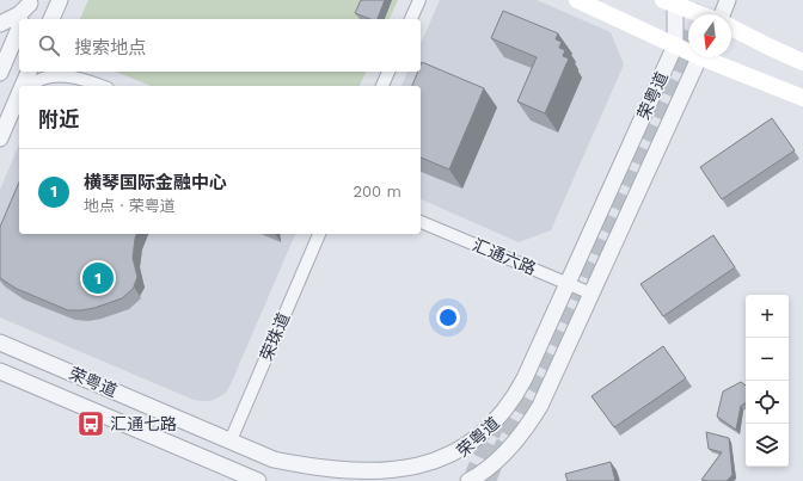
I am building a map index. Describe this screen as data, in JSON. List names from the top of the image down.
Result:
{
  "streets": {
    "street": ["荣粤道", "汇通六路", "荣珠道"]
  },
  "crossings": [
    ["荣粤道", "汇通六路"],
    ["荣粤道", "荣珠道"]
  ],
  "places": {
    "bus stop": ["汇通七路"]
  },
  "north": "bottom",
  "page": {
    "search": "搜索地点",
    "heading": "附近",
    "list": [
      {
        "mark": "1",
        "name": "横琴国际金融中心",
        "note": "地点 · 荣粤道",
        "value": "200 m"
      }
    ],
    "pins": "1",
    "map_buttons": ["+", "−"]
  }
}
